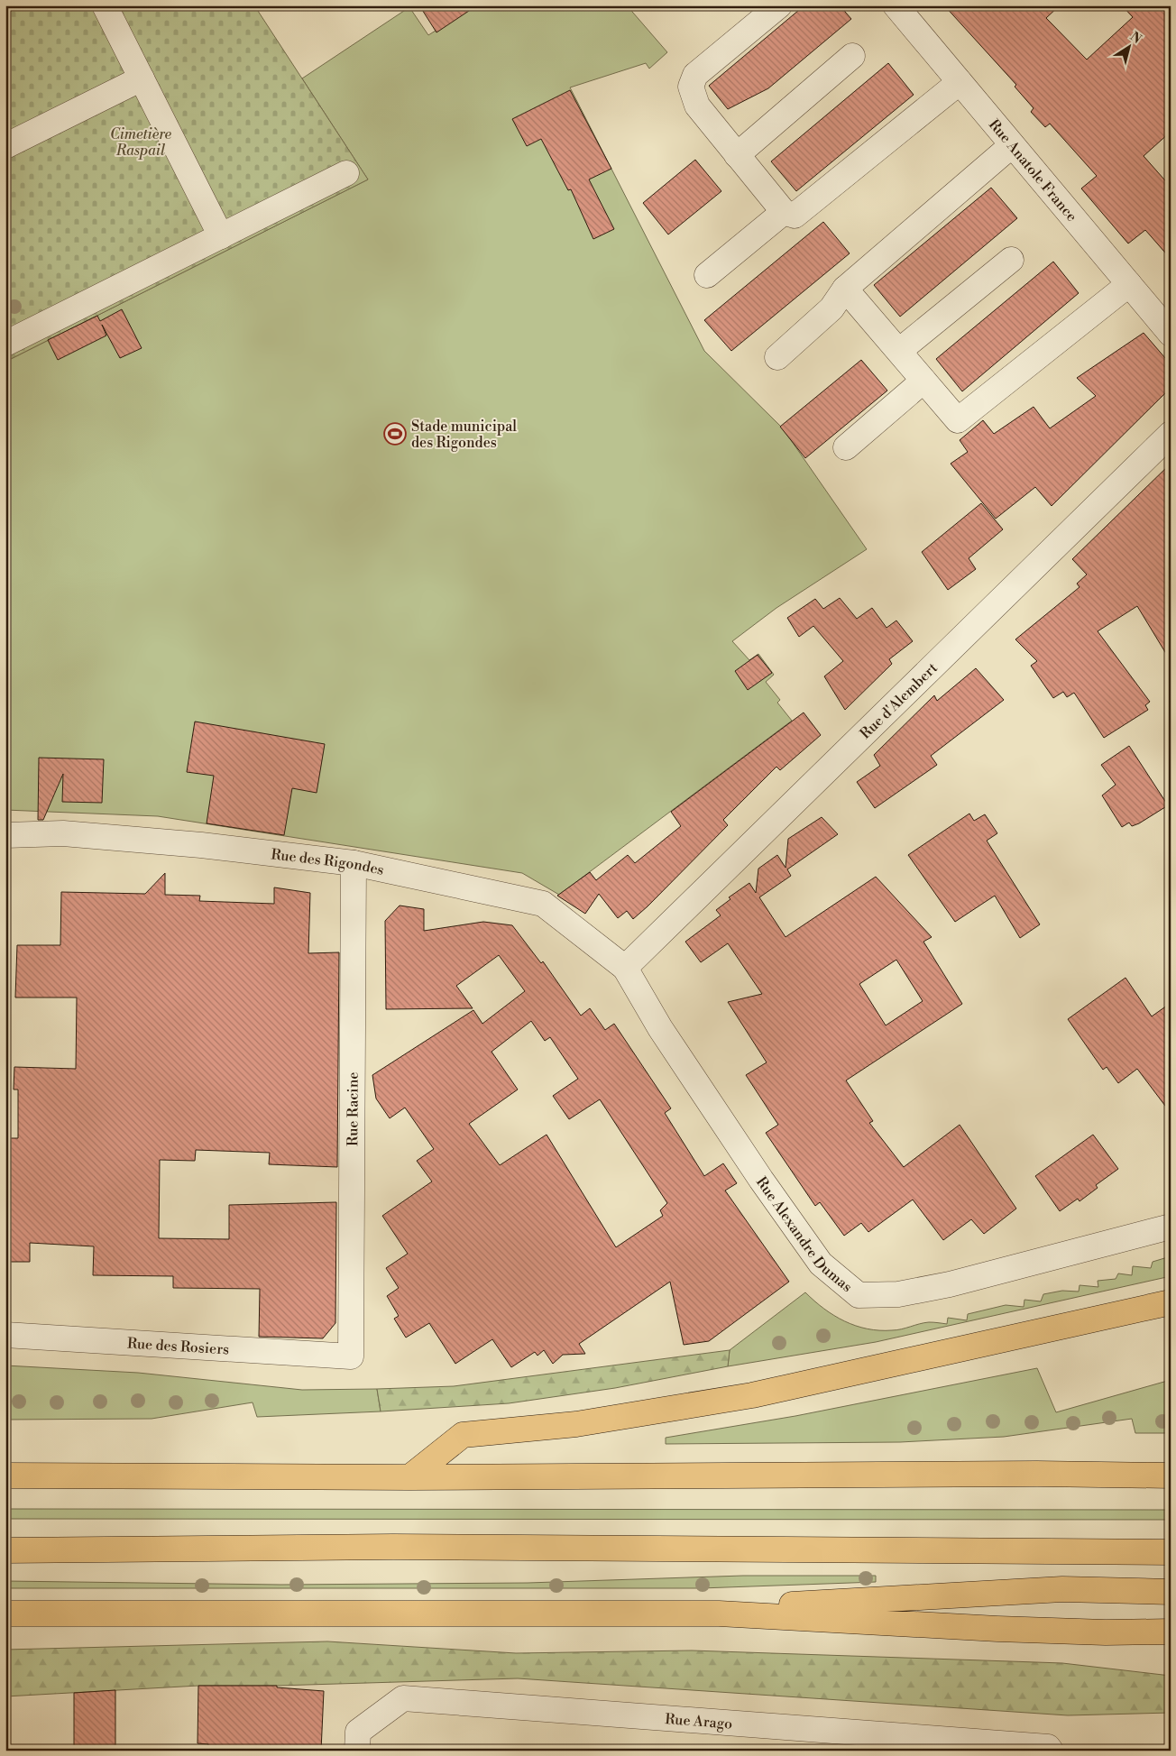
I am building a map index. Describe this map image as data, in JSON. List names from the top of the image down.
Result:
{
  "streets": {
    "street": [
      "Rue Anatole France",
      "Rue d'Alembert",
      "Rue des Rigondes",
      "Rue Racine",
      "Rue Alexandre Dumas",
      "Rue des Rosiers",
      "Rue Arago"
    ]
  },
  "crossings": [
    ["Rue d'Alembert", "Rue des Rigondes"],
    ["Rue d'Alembert", "Rue Alexandre Dumas"],
    ["Rue des Rigondes", "Rue Racine"],
    ["Rue des Rigondes", "Rue Alexandre Dumas"],
    ["Rue Racine", "Rue des Rosiers"]
  ],
  "parks": ["Cimetière Raspail"],
  "places": {
    "sports": ["Stade municipal des Rigondes"]
  },
  "north": "top right"
}
